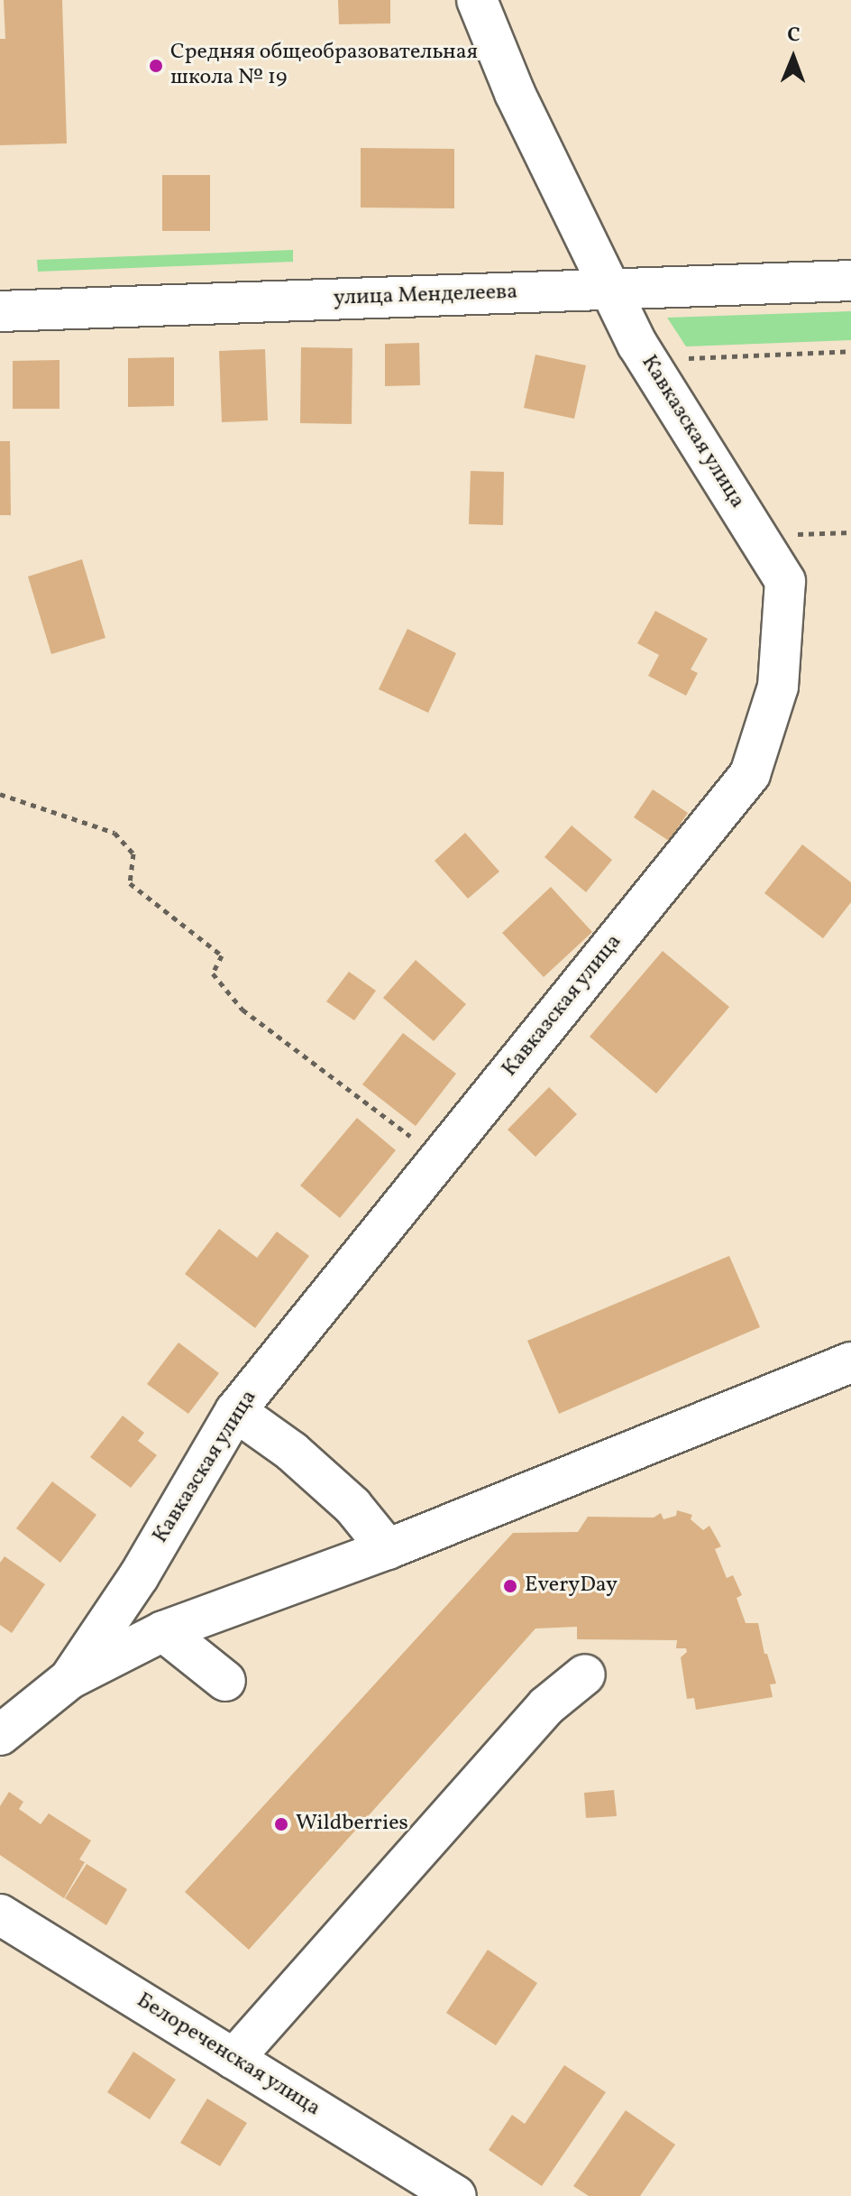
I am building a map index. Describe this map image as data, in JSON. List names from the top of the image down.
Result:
{
  "streets": {
    "street": ["улица Менделеева", "Кавказская улица", "Белореченская улица"]
  },
  "crossings": [
    ["улица Менделеева", "Кавказская улица"]
  ],
  "places": ["Средняя общеобразовательная школа № 19", "EveryDay", "Wildberries"],
  "north": "top"
}
